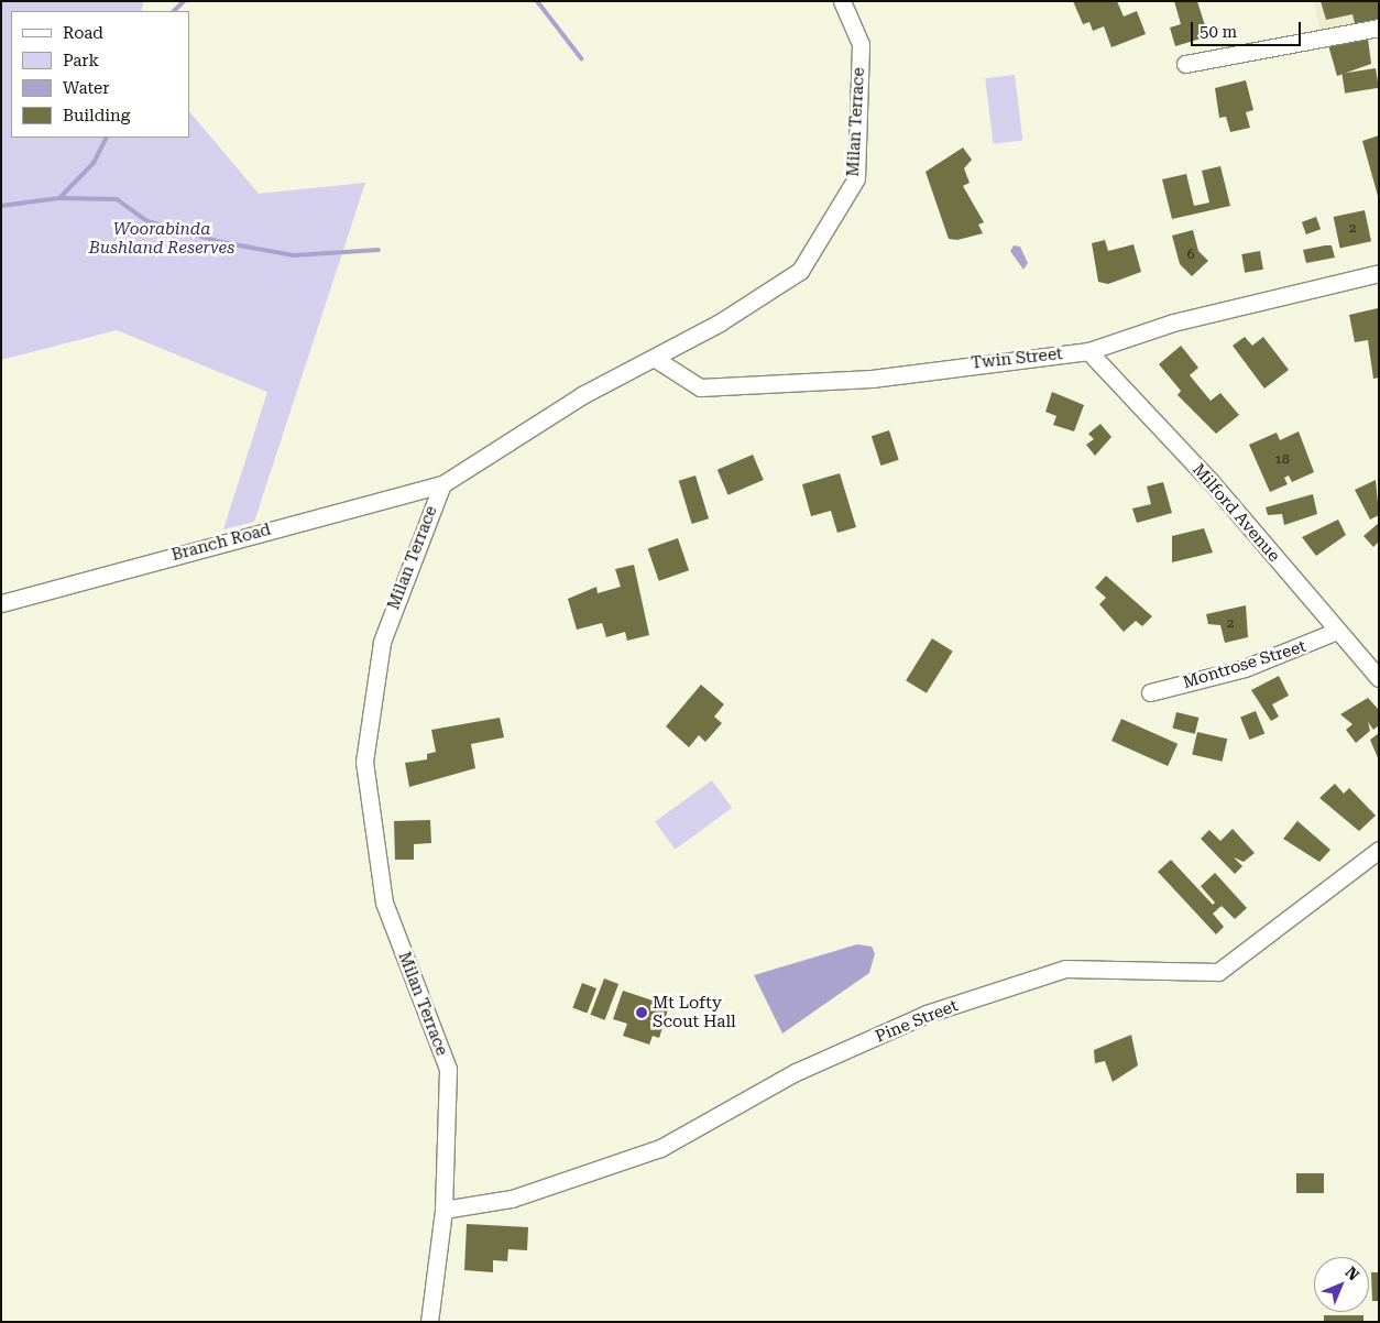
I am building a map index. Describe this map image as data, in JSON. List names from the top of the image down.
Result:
{
  "streets": {
    "street": [
      "Milan Terrace",
      "Twin Street",
      "Milford Avenue",
      "Branch Road",
      "Montrose Street",
      "Pine Street"
    ]
  },
  "crossings": [
    ["Milan Terrace", "Twin Street"],
    ["Milan Terrace", "Branch Road"],
    ["Milan Terrace", "Pine Street"],
    ["Twin Street", "Milford Avenue"],
    ["Milford Avenue", "Montrose Street"]
  ],
  "parks": ["Woorabinda Bushland Reserves"],
  "places": ["Mt Lofty Scout Hall"],
  "house_numbers": [
    "2",
    "6",
    "18",
    "2"
  ],
  "legend": [
    "Road",
    "Park",
    "Water",
    "Building"
  ],
  "scale_bar": "50 m",
  "north": "top right"
}
